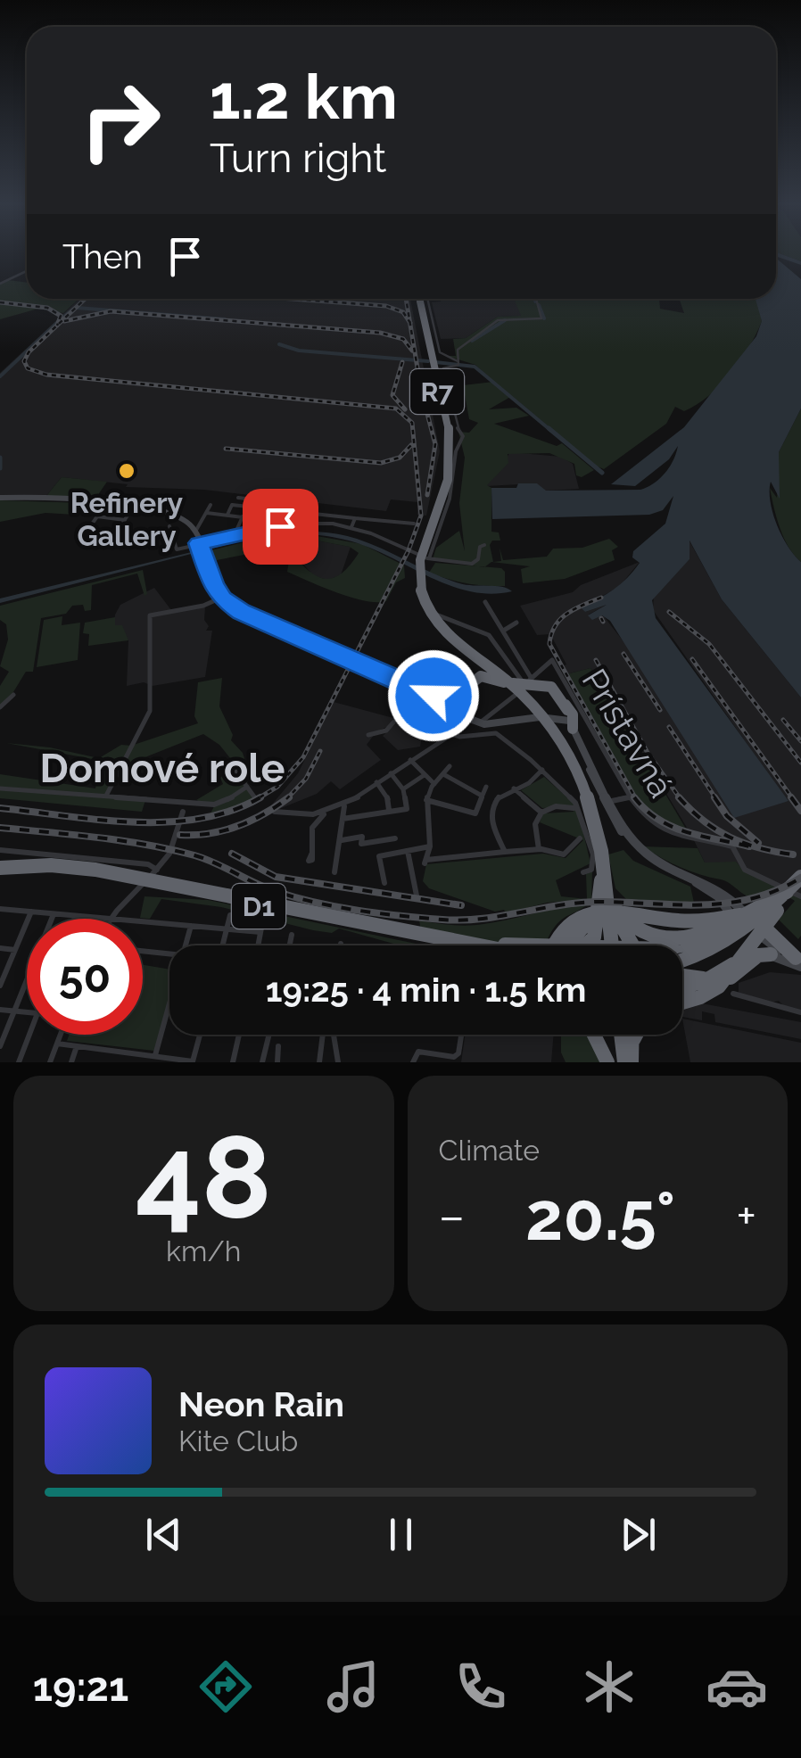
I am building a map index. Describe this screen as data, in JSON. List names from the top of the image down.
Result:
{
  "streets": {
    "highway": ["R7", "D1"],
    "street": ["Prístavná"]
  },
  "crossings": [
    ["R7", "Prístavná"]
  ],
  "districts": ["Domové role"],
  "places": ["Refinery Gallery"],
  "page": {
    "turn": ["1.2 km", "Turn right"],
    "then": "Then",
    "limit": "50",
    "trip": "19:25 · 4 min · 1.5 km",
    "tile": [
      ["48", "km/h"],
      "Climate"
    ],
    "heat": ["−", "20.5°", "+"],
    "song": ["Neon Rain", "Kite Club"],
    "tabs": "19:21"
  }
}
